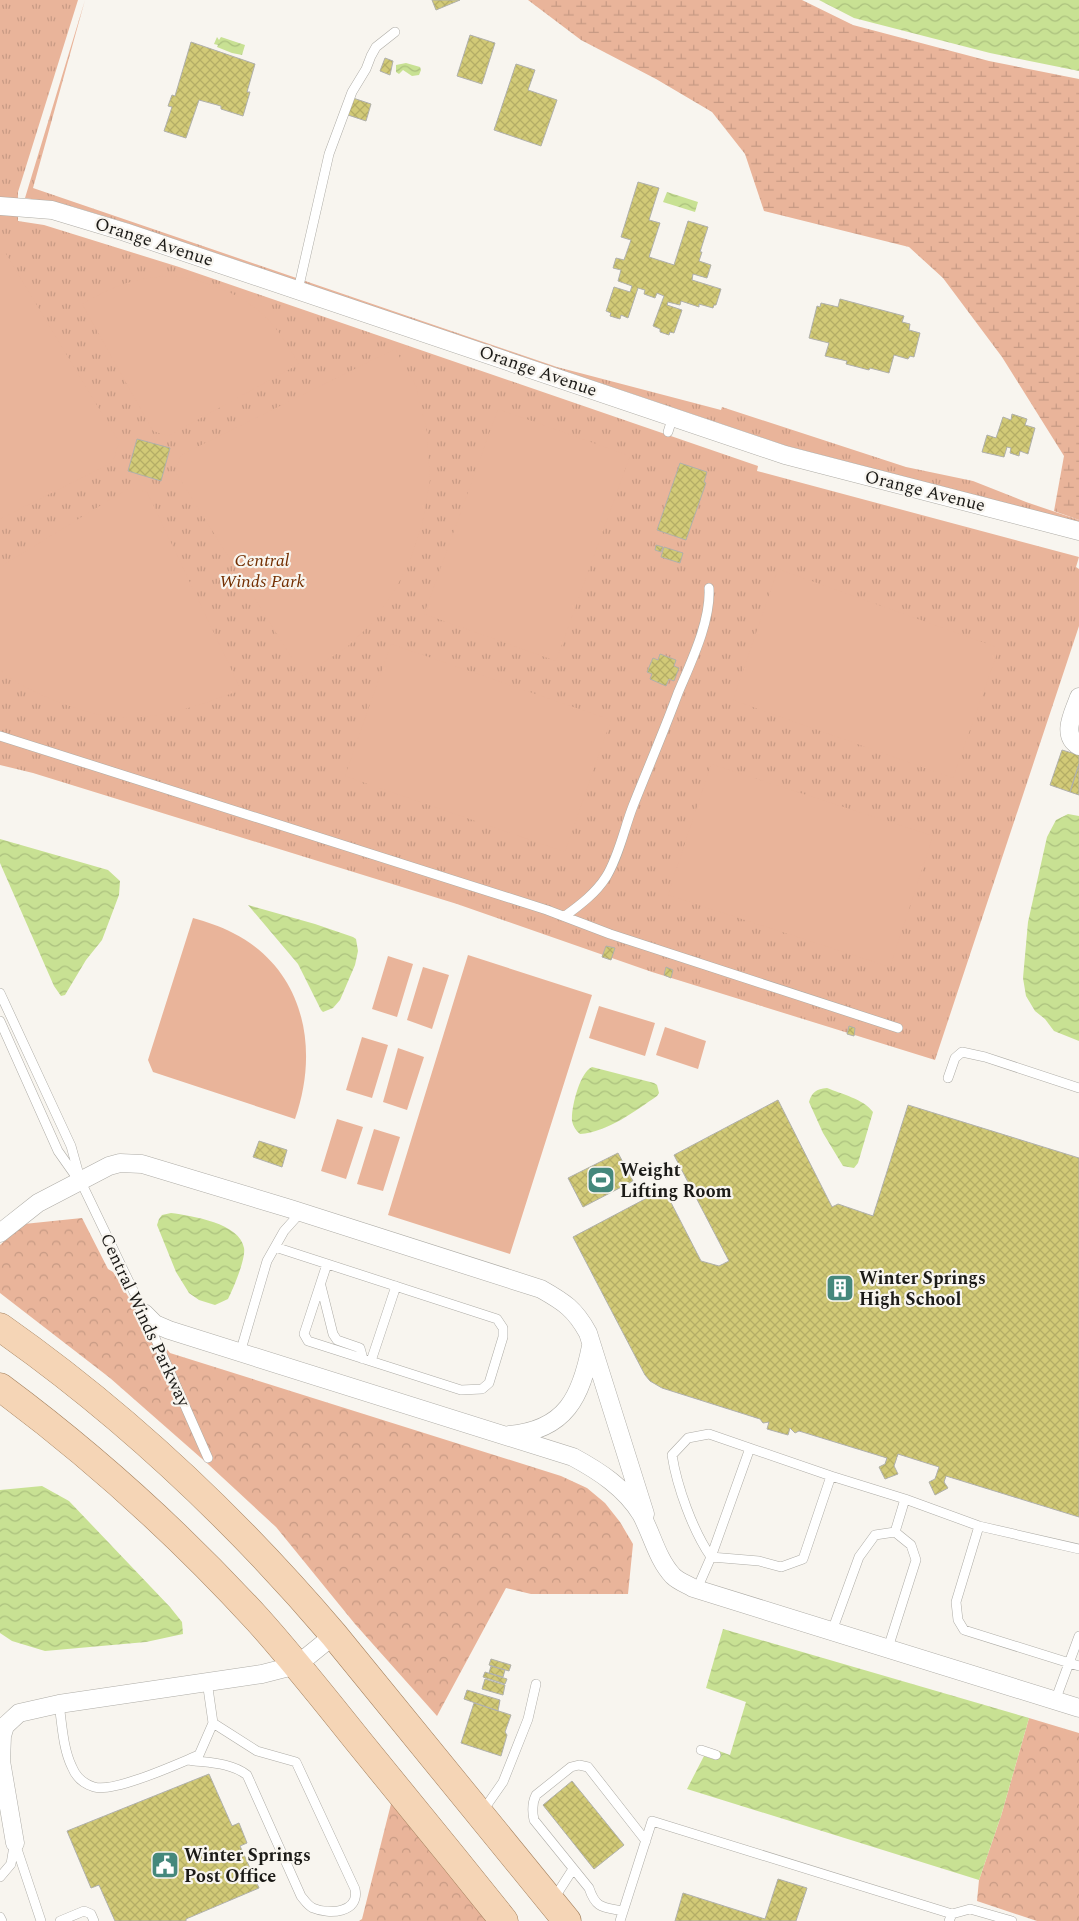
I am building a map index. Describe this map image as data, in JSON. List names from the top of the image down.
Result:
{
  "streets": {
    "street": ["Orange Avenue"],
    "lane": ["Central Winds Parkway"]
  },
  "parks": ["Central Winds Park"],
  "places": {
    "sports": ["Weight Lifting Room"],
    "building": ["Winter Springs High School"],
    "public building": ["Winter Springs Post Office"]
  }
}
